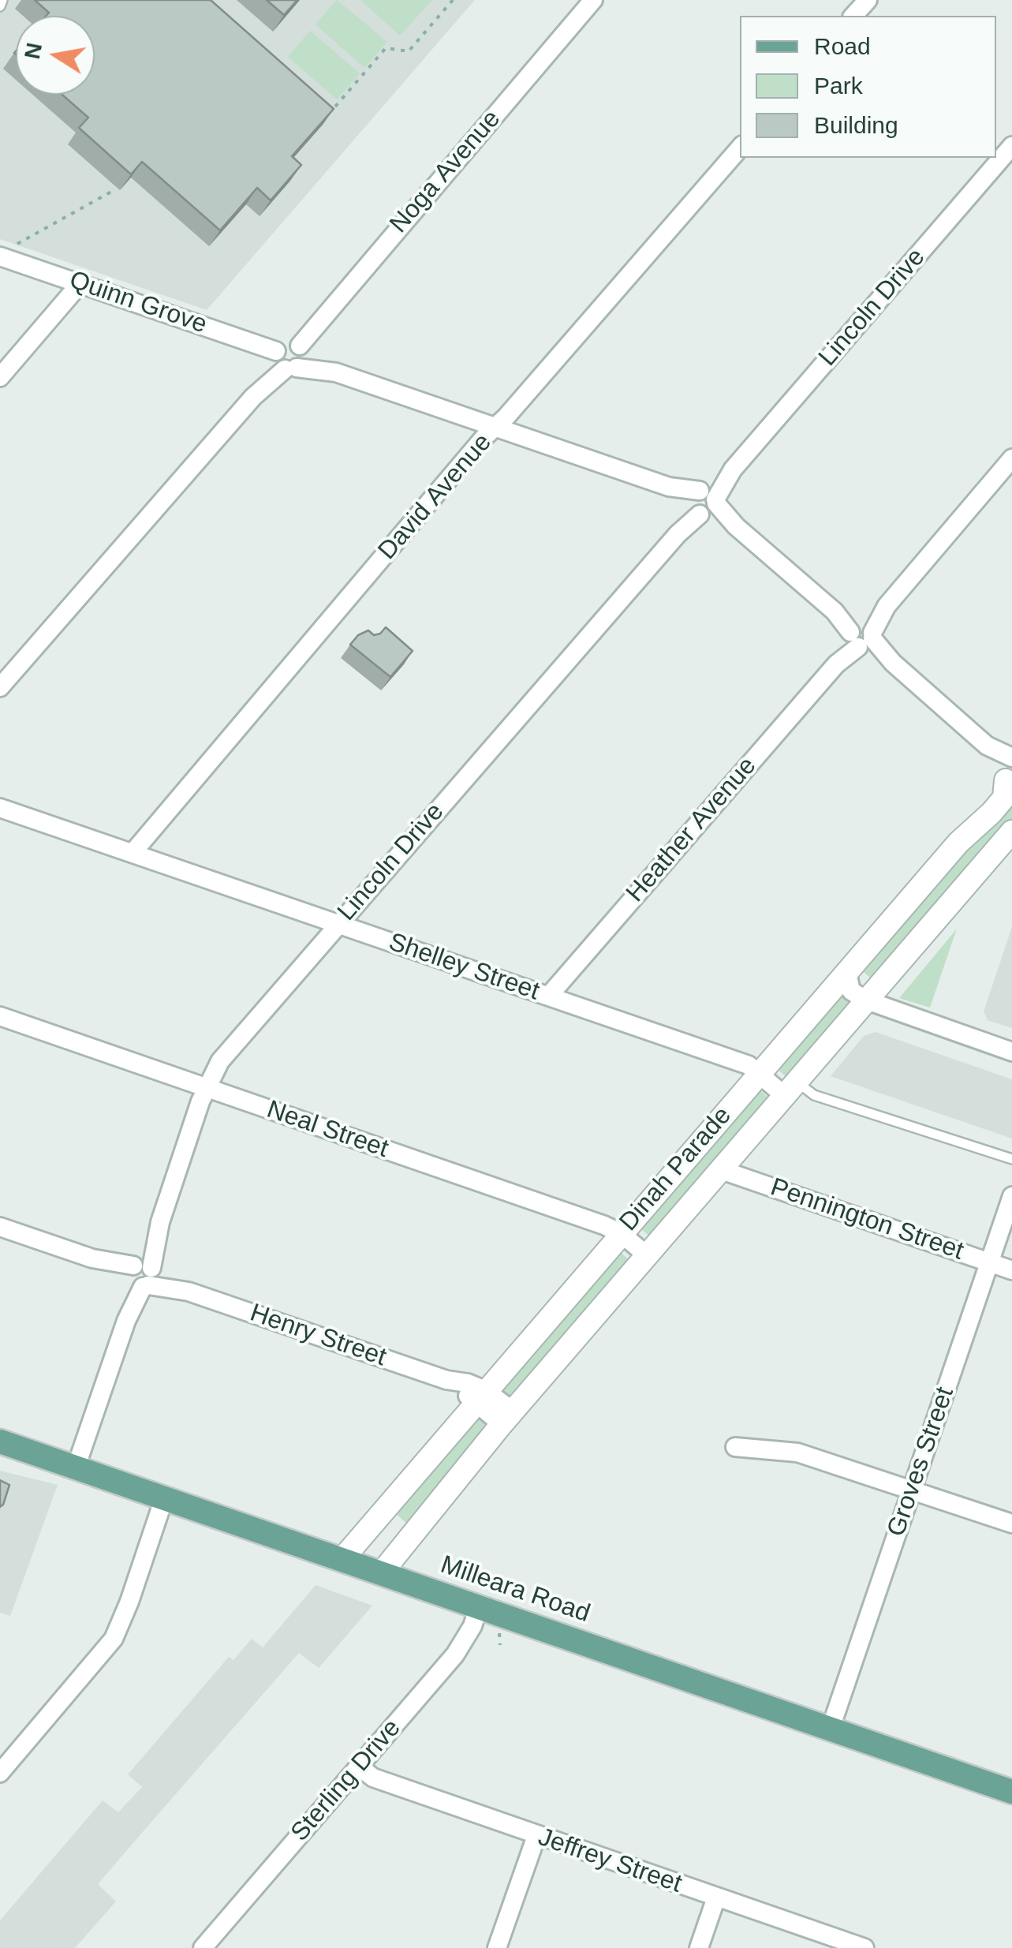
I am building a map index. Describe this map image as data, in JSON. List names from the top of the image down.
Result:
{
  "streets": {
    "main road": ["Milleara Road"],
    "street": [
      "Noga Avenue",
      "Quinn Grove",
      "Lincoln Drive",
      "David Avenue",
      "Heather Avenue",
      "Shelley Street",
      "Neal Street",
      "Dinah Parade",
      "Pennington Street",
      "Henry Street",
      "Groves Street",
      "Sterling Drive",
      "Jeffrey Street"
    ]
  },
  "crossings": [
    ["Noga Avenue", "Quinn Grove"],
    ["Quinn Grove", "Lincoln Drive"],
    ["Quinn Grove", "David Avenue"],
    ["Quinn Grove", "Heather Avenue"],
    ["Quinn Grove", "Dinah Parade"],
    ["Lincoln Drive", "Shelley Street"],
    ["Lincoln Drive", "Neal Street"],
    ["Lincoln Drive", "Henry Street"],
    ["Lincoln Drive", "Milleara Road"],
    ["David Avenue", "Shelley Street"],
    ["Heather Avenue", "Shelley Street"],
    ["Shelley Street", "Dinah Parade"],
    ["Neal Street", "Dinah Parade"],
    ["Dinah Parade", "Pennington Street"],
    ["Dinah Parade", "Henry Street"],
    ["Dinah Parade", "Milleara Road"],
    ["Pennington Street", "Groves Street"],
    ["Groves Street", "Milleara Road"],
    ["Milleara Road", "Sterling Drive"],
    ["Sterling Drive", "Jeffrey Street"]
  ],
  "legend": ["Road", "Park", "Building"],
  "north": "left"
}
